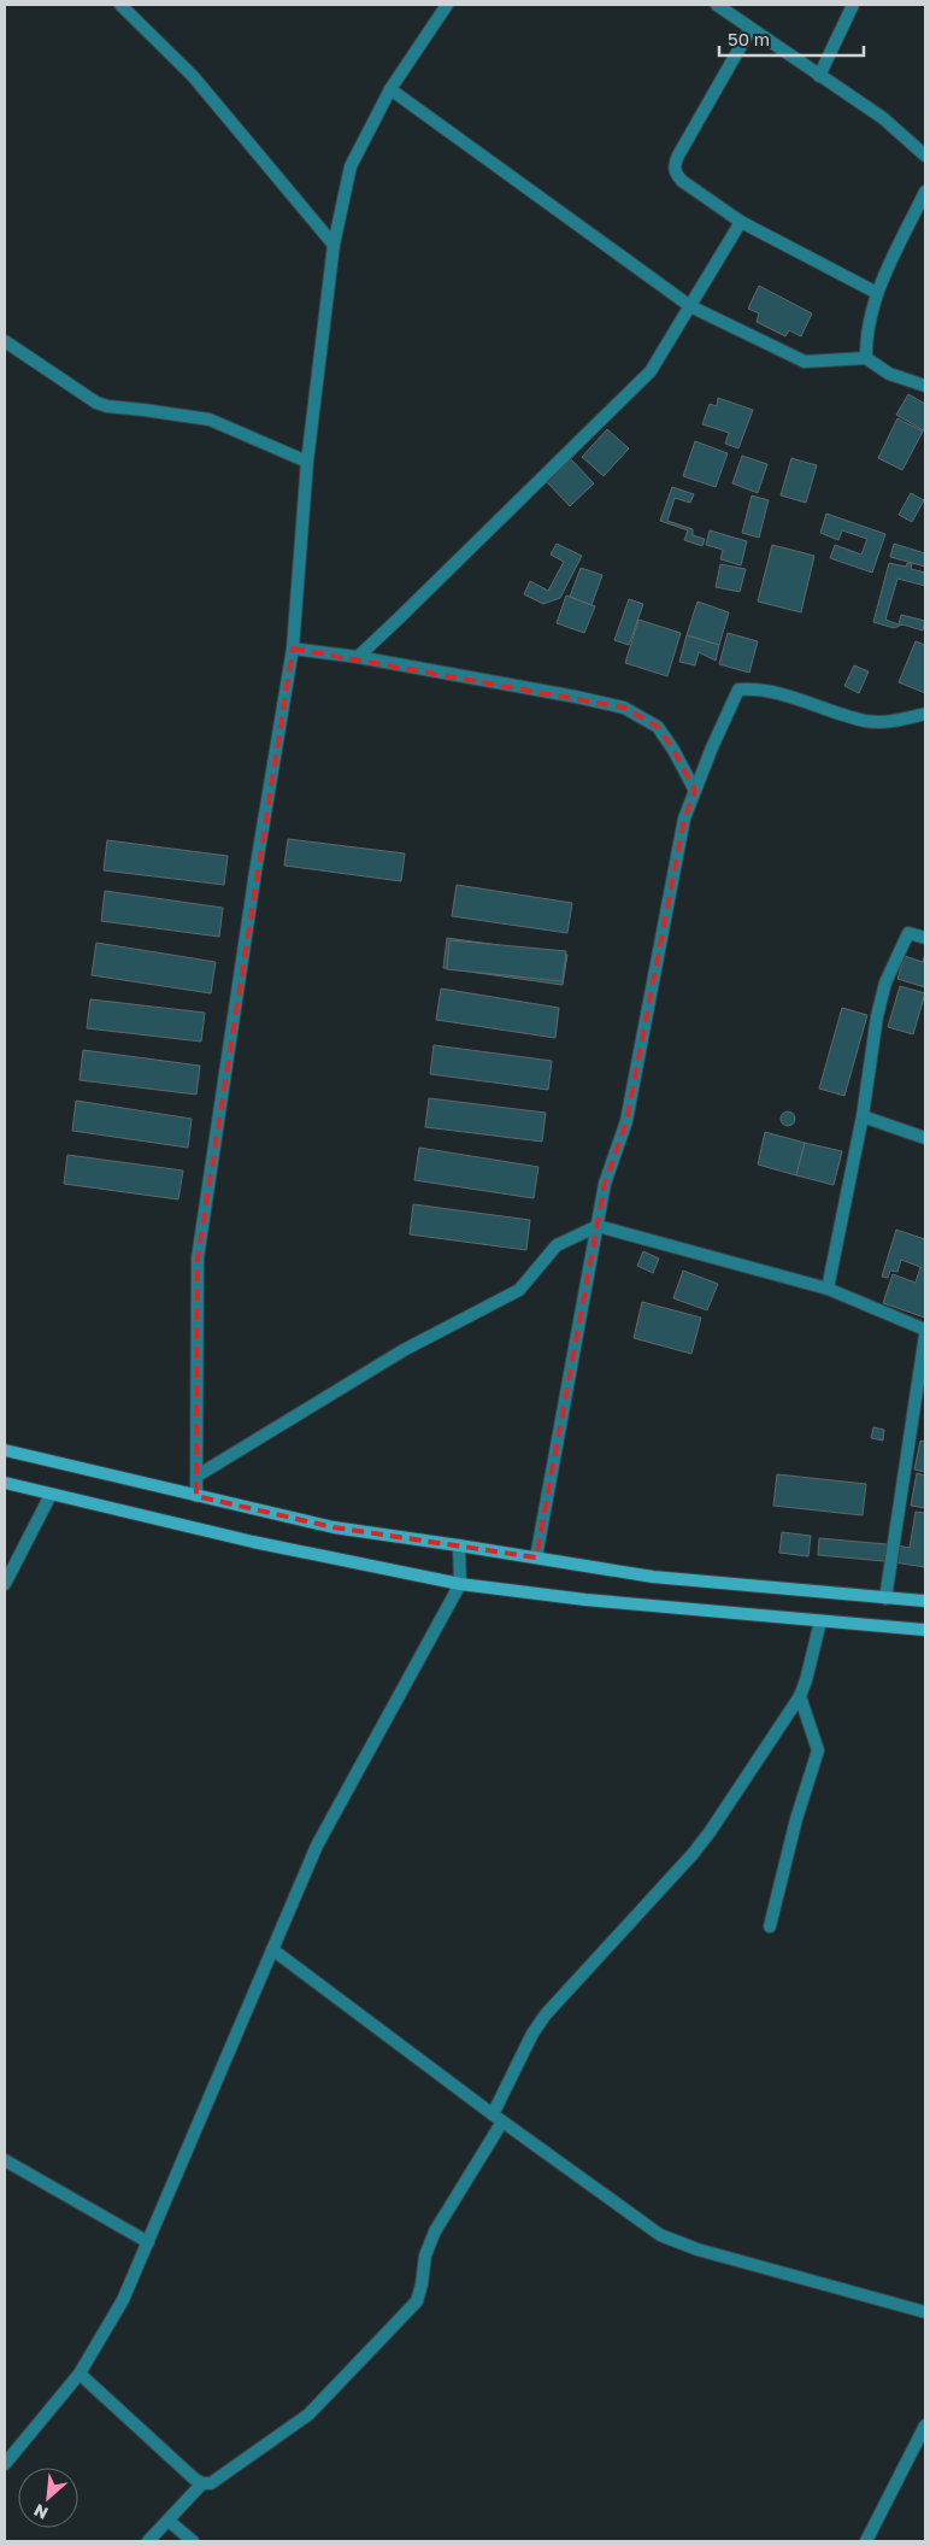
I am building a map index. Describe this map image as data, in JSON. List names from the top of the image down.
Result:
{
  "scale_bar": "50 m",
  "north": "bottom left"
}
